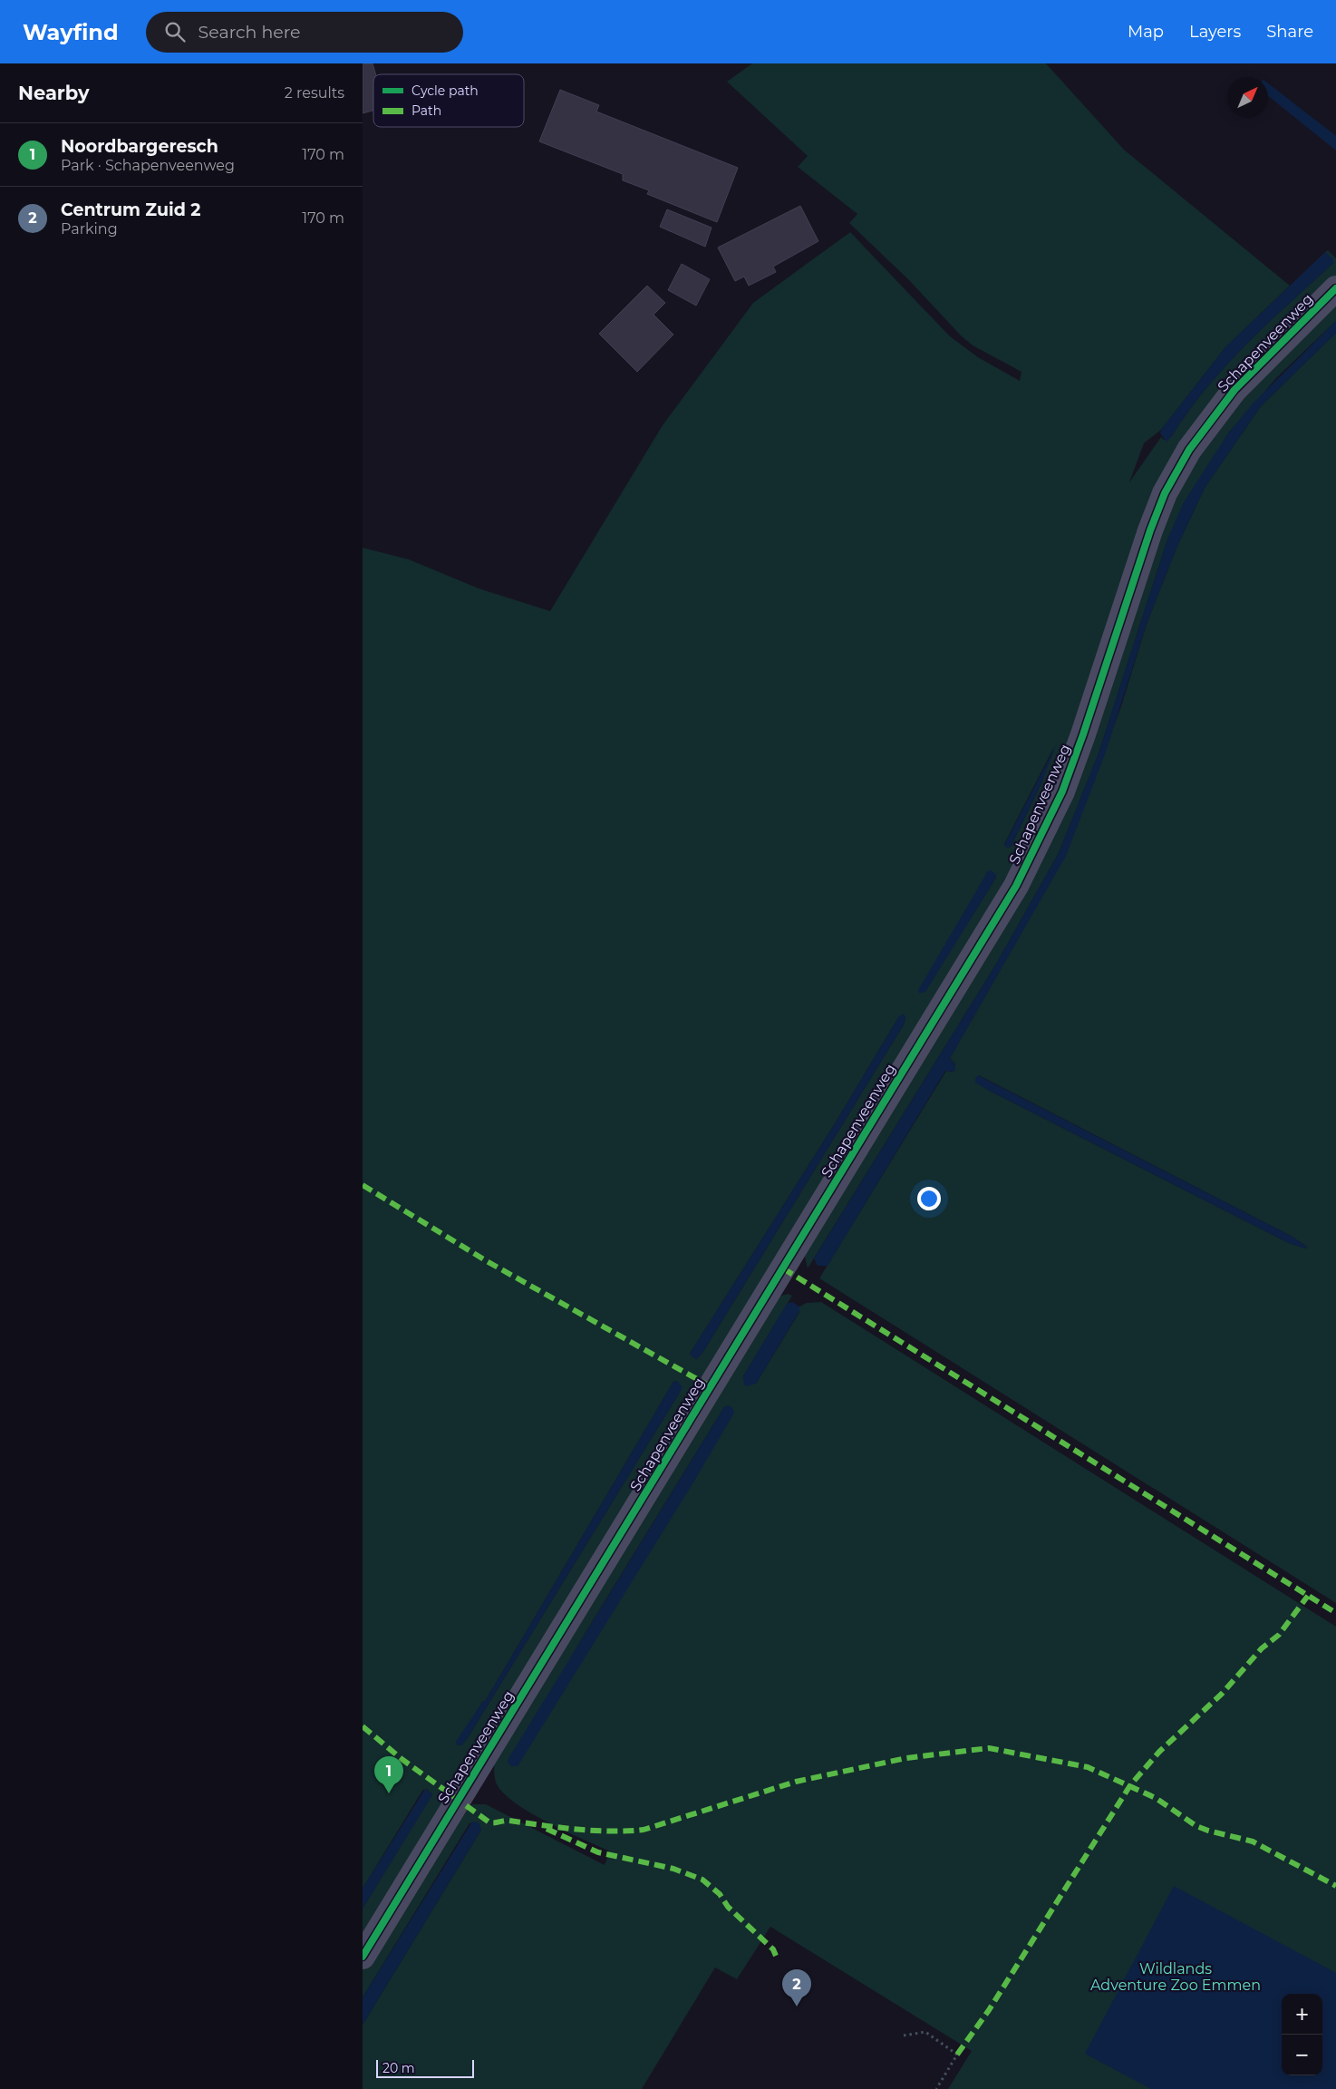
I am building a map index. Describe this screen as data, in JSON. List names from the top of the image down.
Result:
{
  "streets": {
    "street": ["Schapenveenweg"]
  },
  "parks": ["Wildlands Adventure Zoo Emmen"],
  "legend": ["Cycle path", "Path"],
  "scale_bar": "20 m",
  "north": "top right",
  "page": {
    "header": "Wayfind",
    "search": "Search here",
    "nav": ["Map", "Layers", "Share"],
    "heading": ["Nearby", "2 results"],
    "list": [
      {
        "mark": "1",
        "name": "Noordbargeresch",
        "note": "Park · Schapenveenweg",
        "value": "170 m"
      },
      {
        "mark": "2",
        "name": "Centrum Zuid 2",
        "note": "Parking",
        "value": "170 m"
      }
    ],
    "pins": ["1", "2"],
    "map_buttons": ["+", "−"],
    "scale": "20 m"
  }
}
